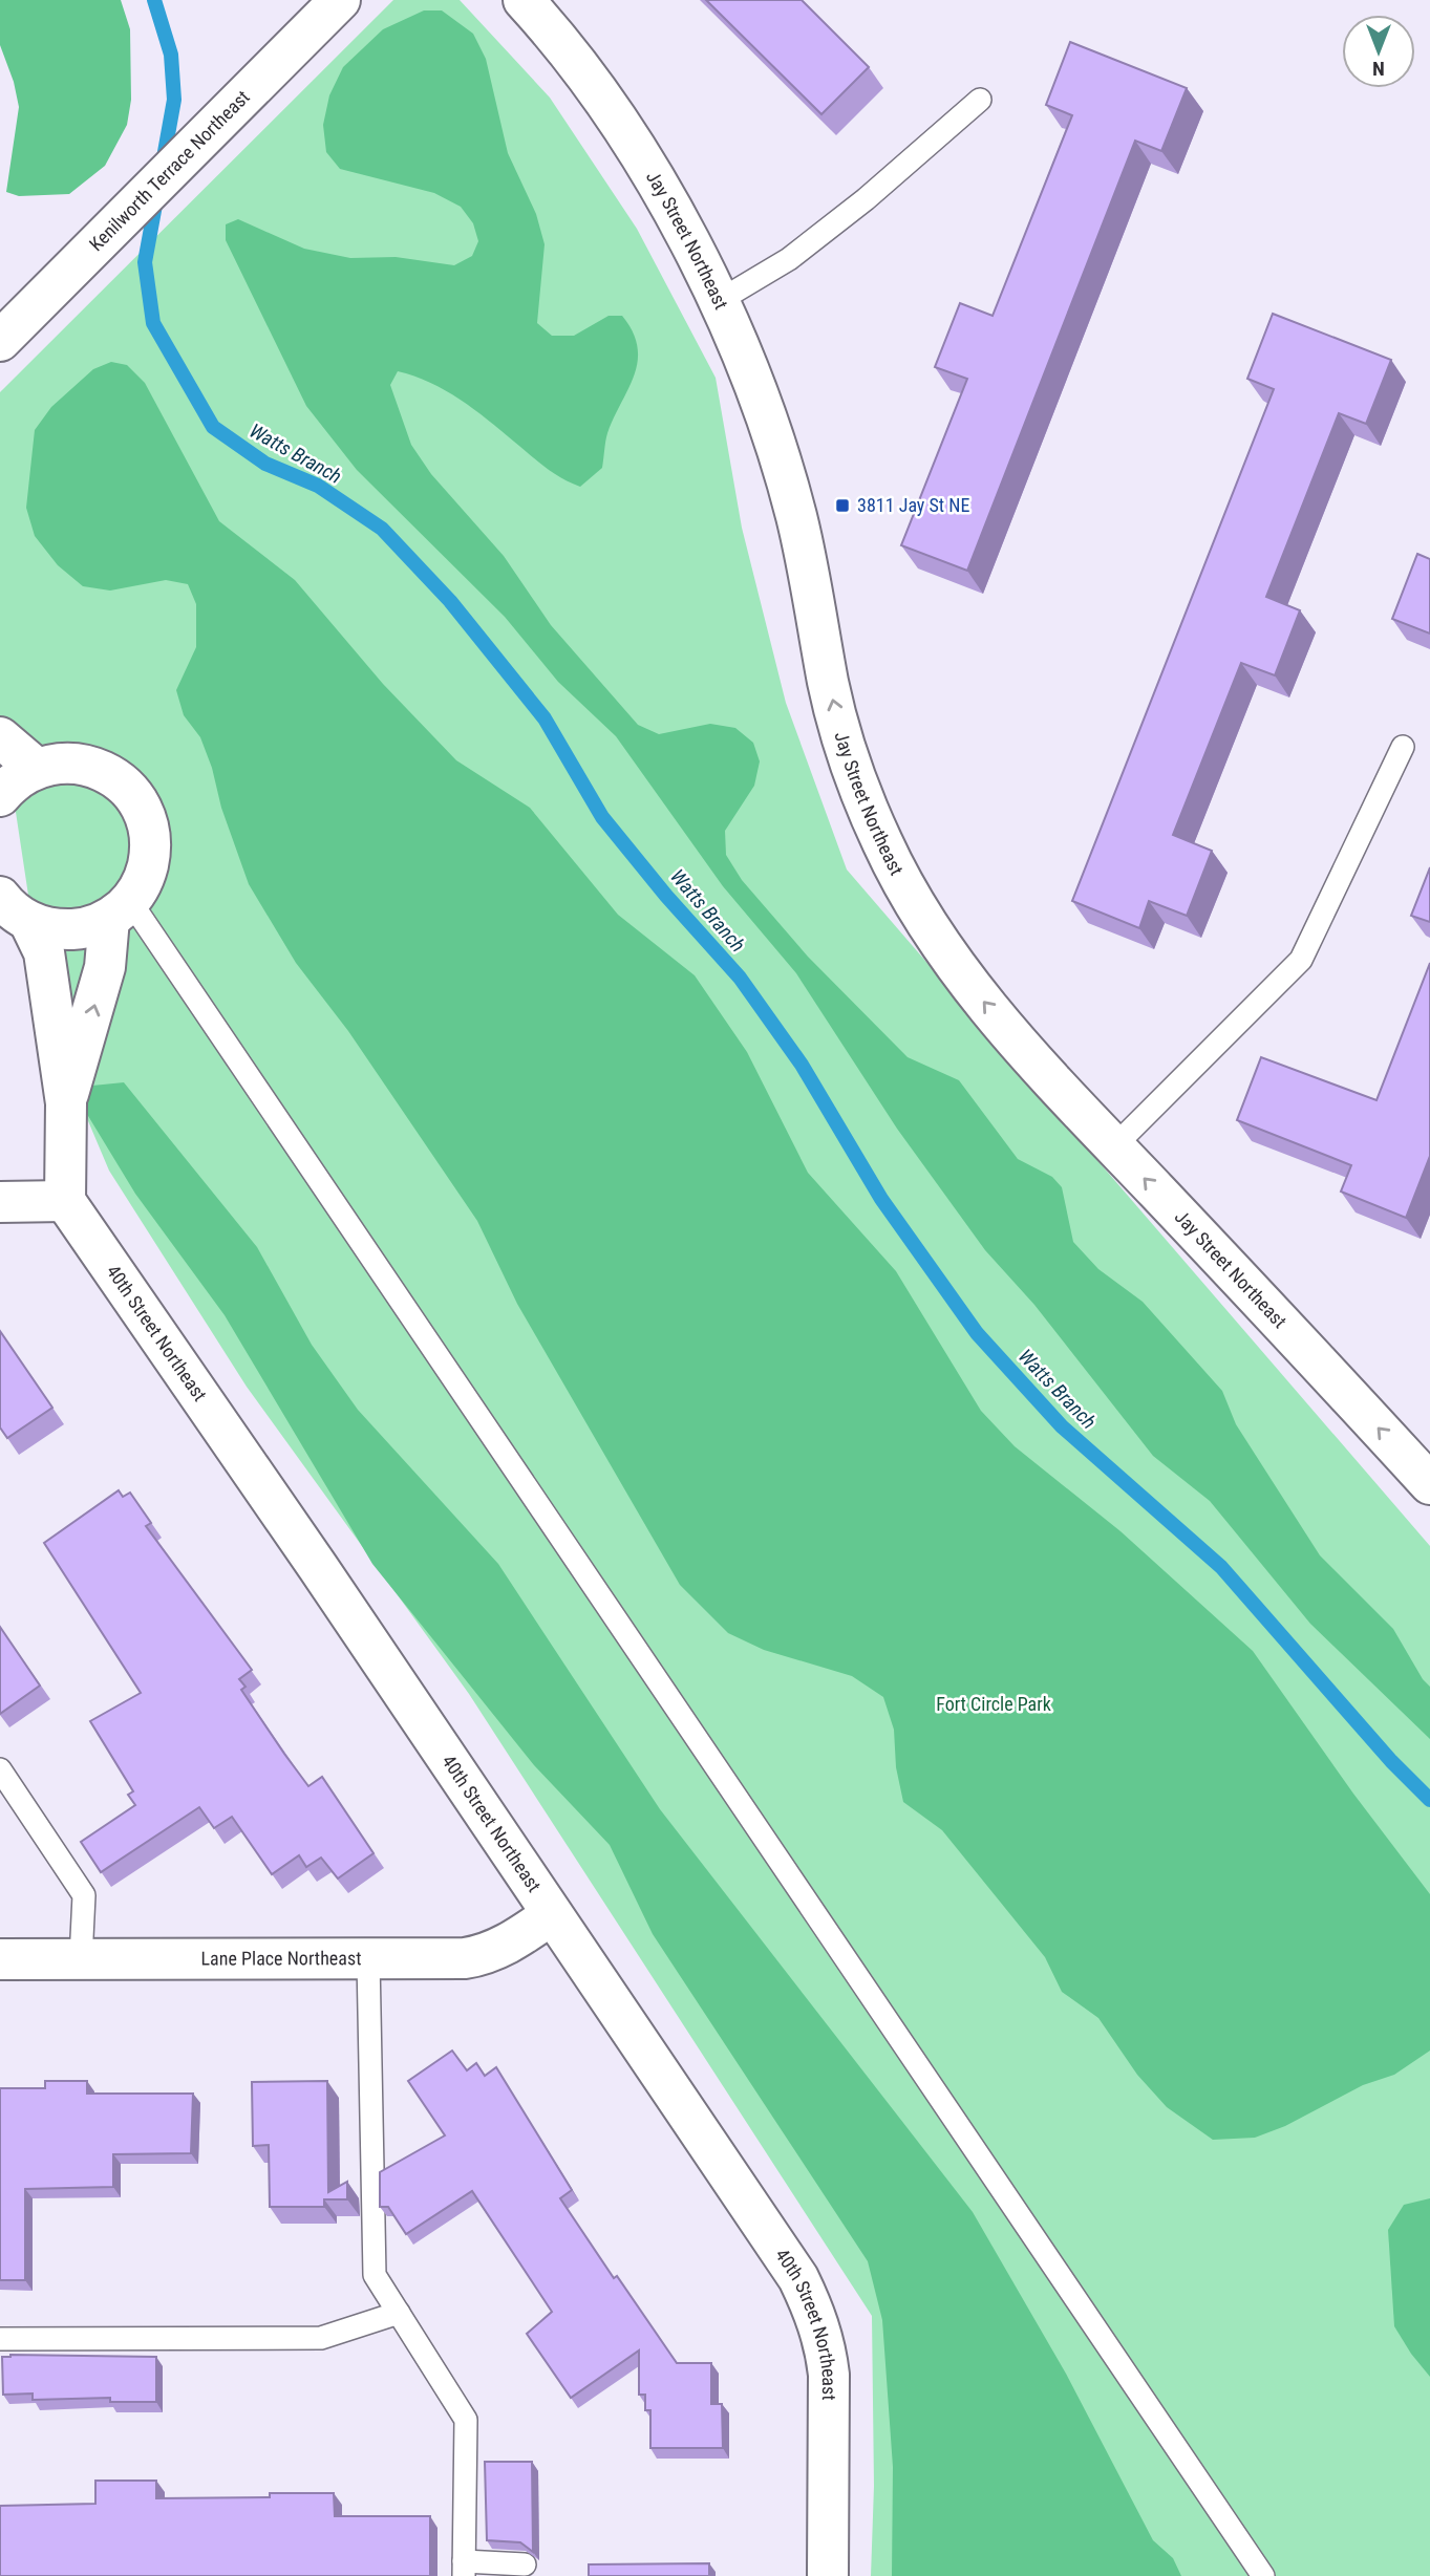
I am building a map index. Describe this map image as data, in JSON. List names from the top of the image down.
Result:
{
  "streets": {
    "street": [
      "Kenilworth Terrace Northeast",
      "Jay Street Northeast",
      "40th Street Northeast",
      "Lane Place Northeast"
    ]
  },
  "crossings": [
    ["40th Street Northeast", "Lane Place Northeast"]
  ],
  "one_way": ["Jay Street Northeast"],
  "water": ["Watts Branch"],
  "parks": ["Fort Circle Park"],
  "places": {
    "transit": ["3811 Jay St NE"]
  },
  "north": "bottom"
}
